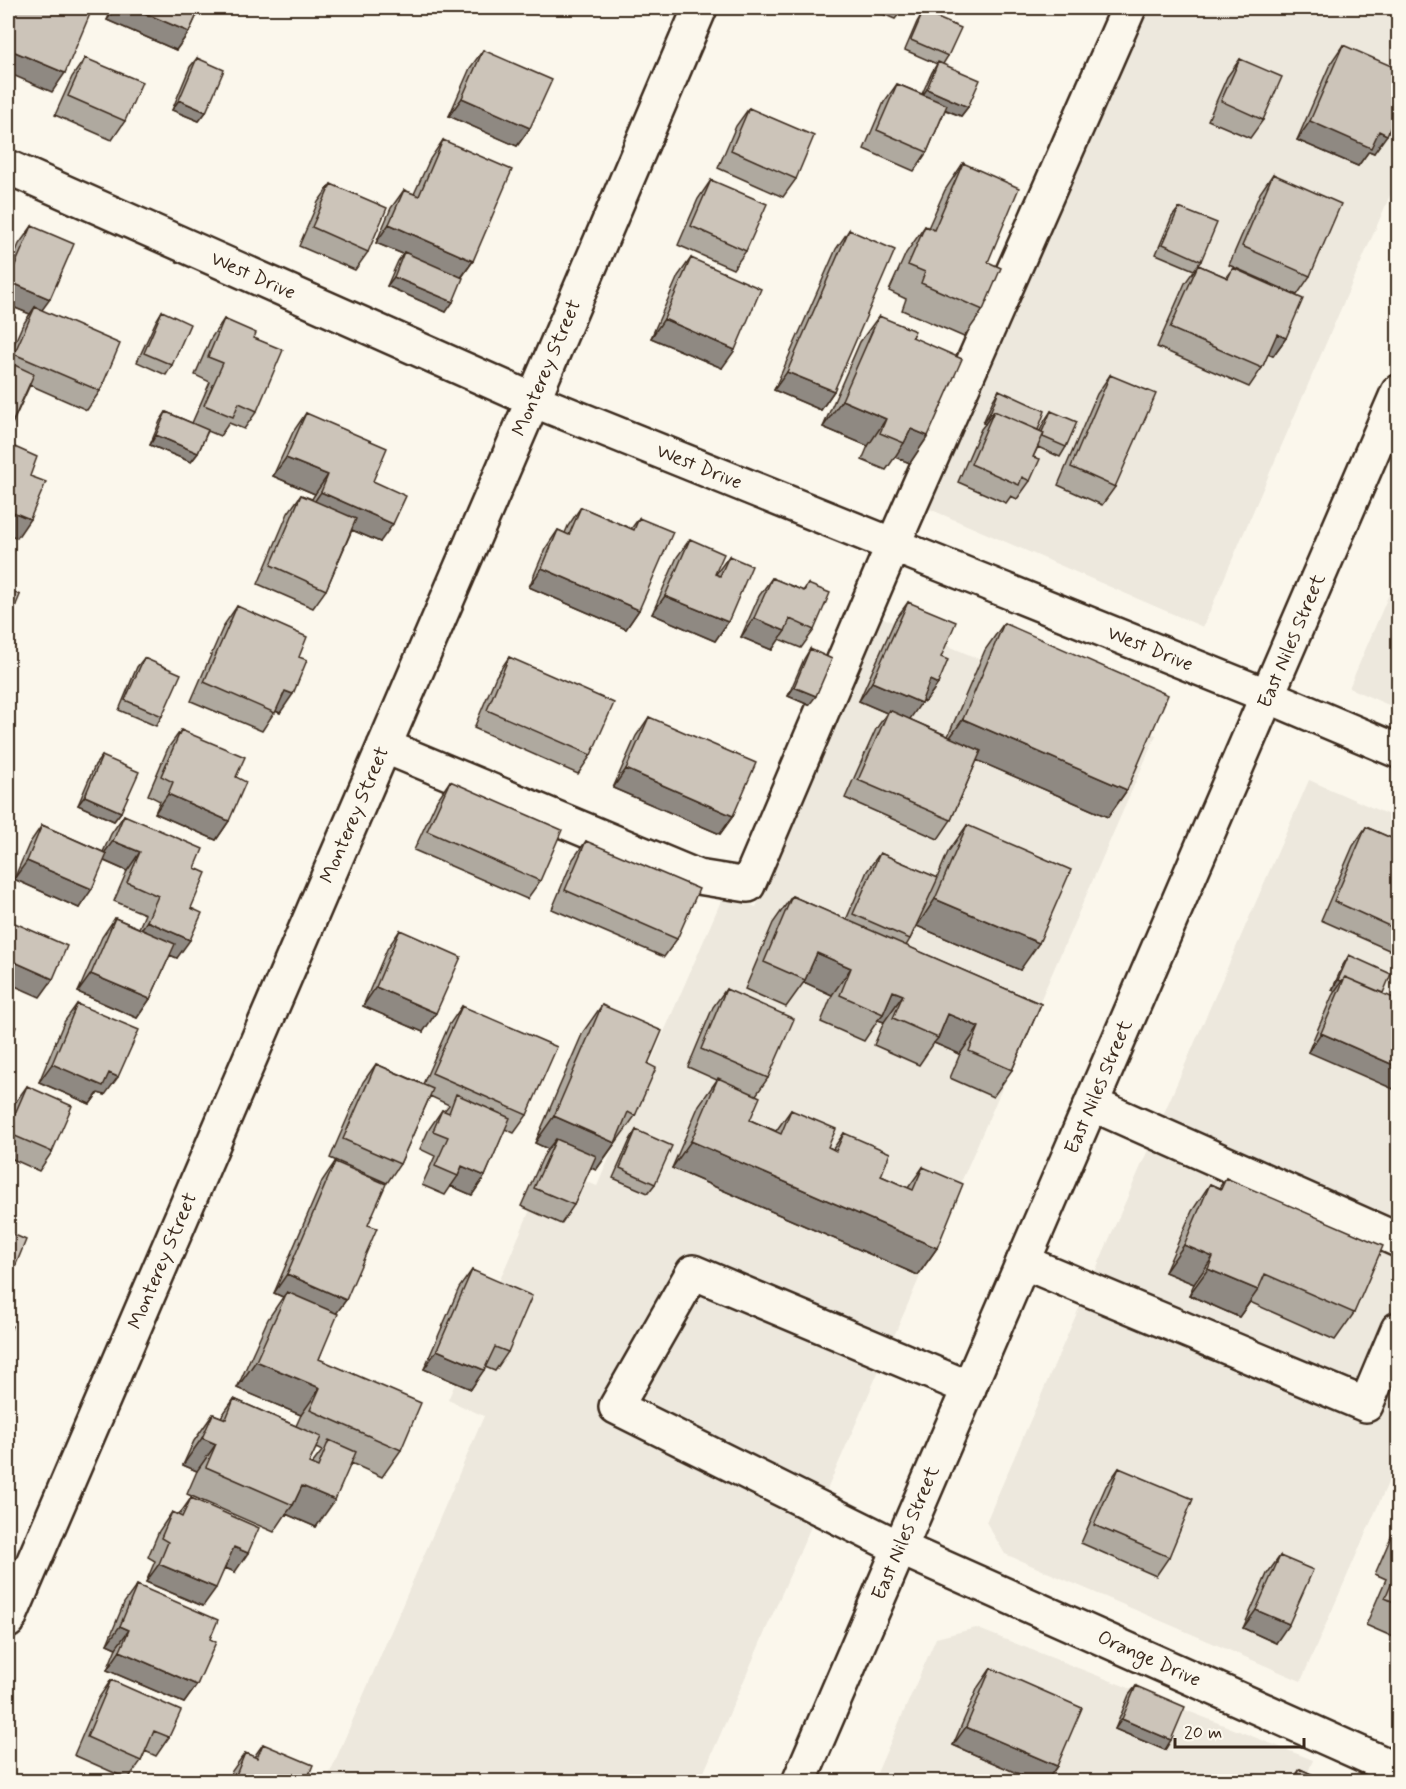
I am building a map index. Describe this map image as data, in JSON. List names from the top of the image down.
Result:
{
  "streets": {
    "street": [
      "West Drive",
      "Monterey Street",
      "East Niles Street",
      "Orange Drive"
    ]
  },
  "crossings": [
    ["West Drive", "Monterey Street"],
    ["West Drive", "East Niles Street"],
    ["East Niles Street", "Orange Drive"]
  ],
  "scale_bar": "20 m"
}
